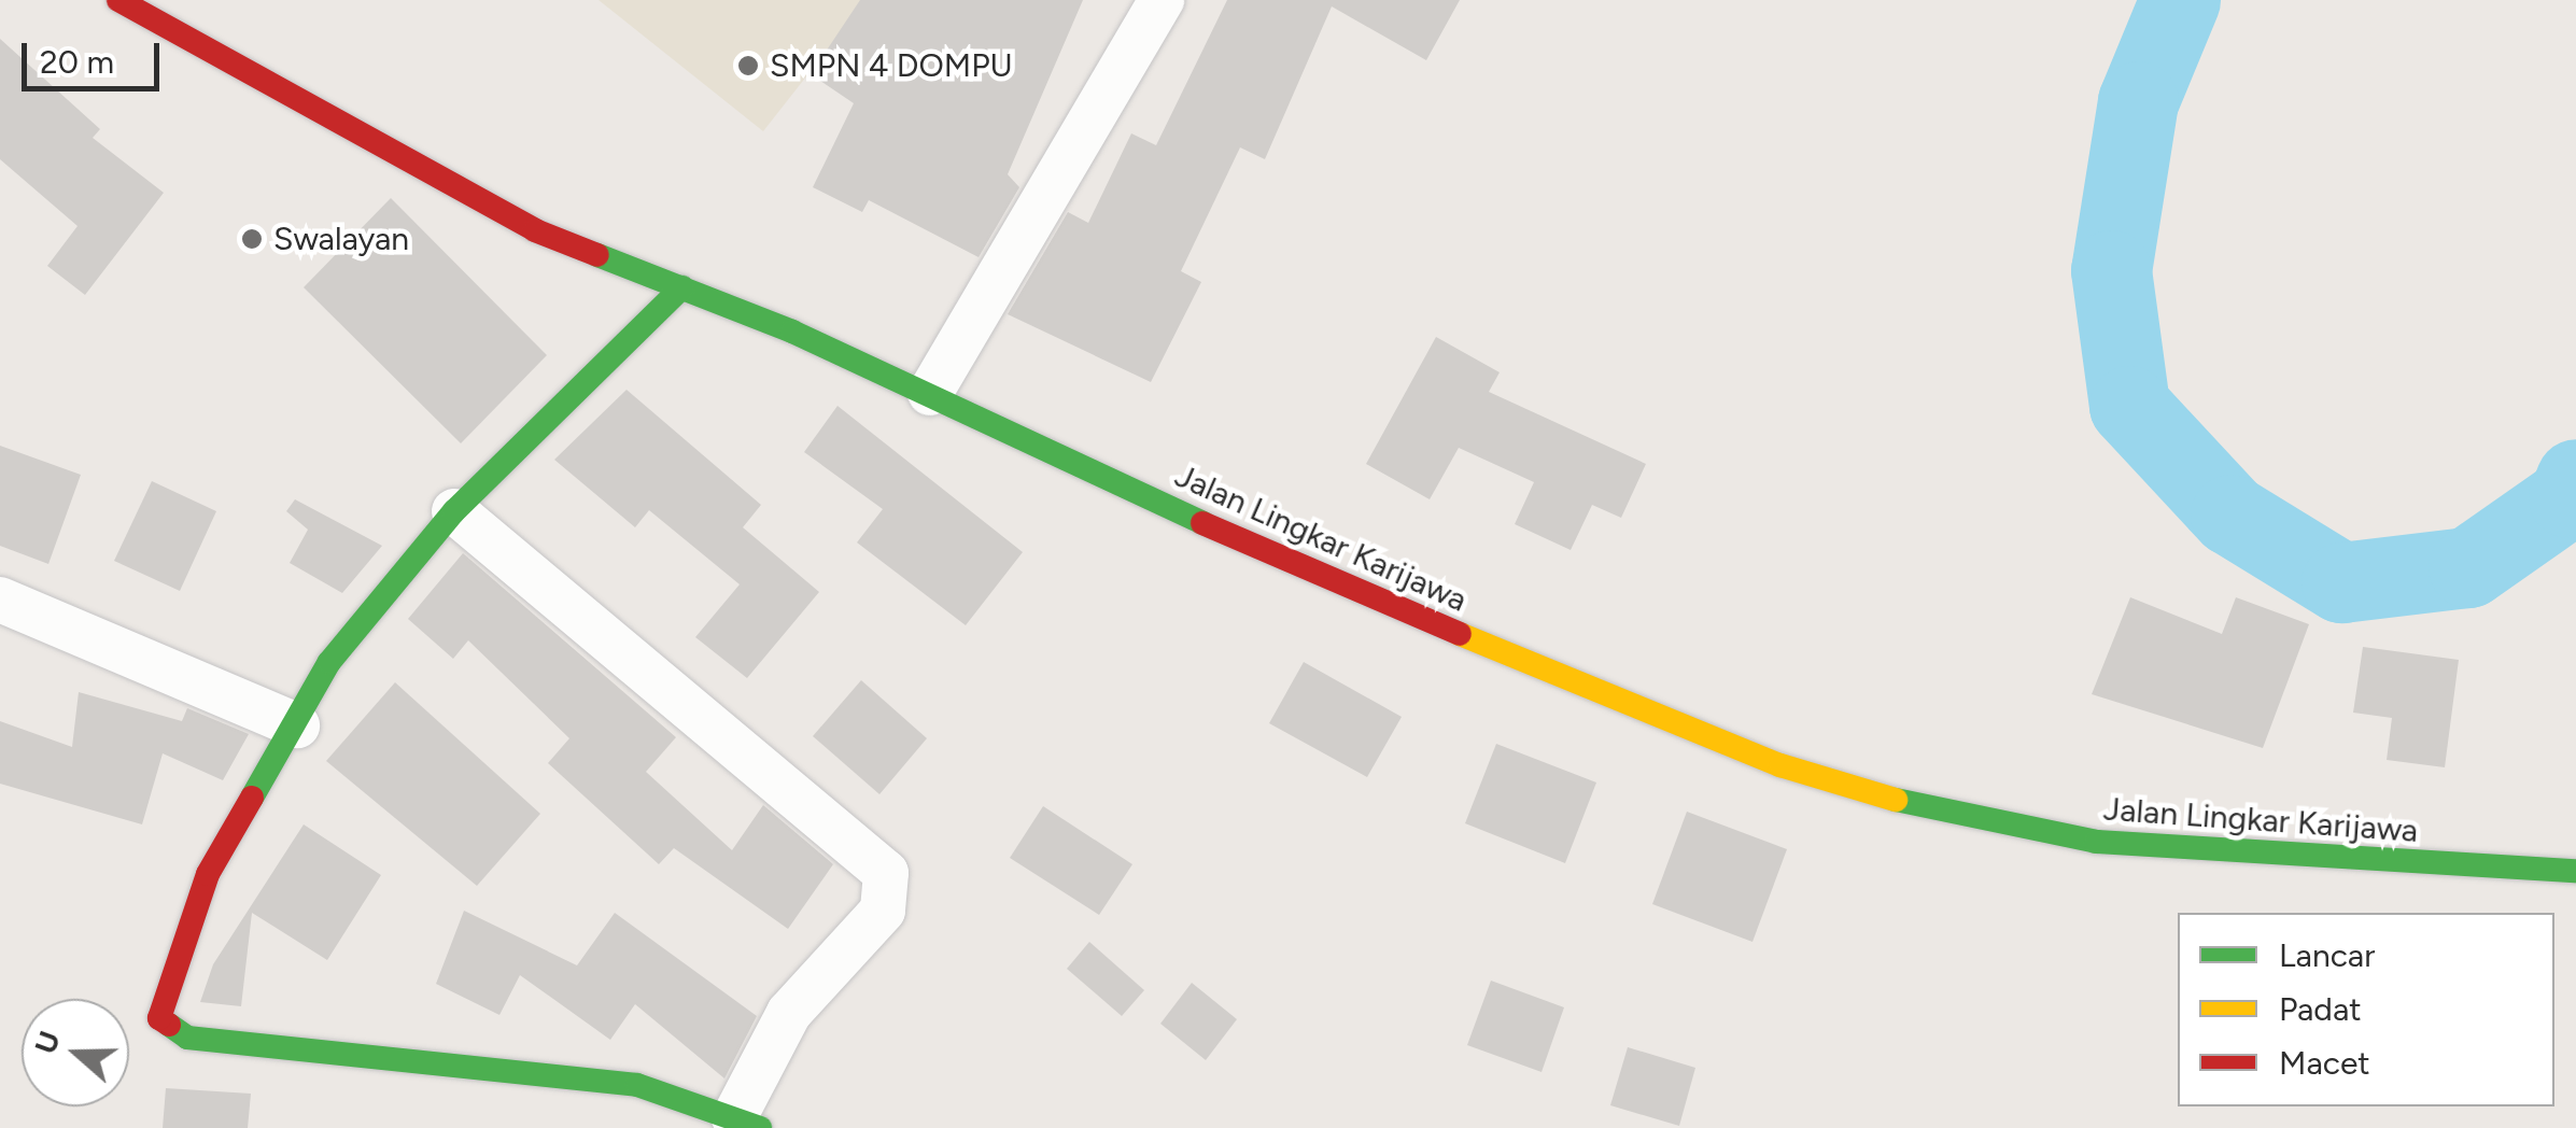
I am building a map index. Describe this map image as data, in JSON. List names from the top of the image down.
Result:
{
  "streets": {
    "main road": ["Jalan Lingkar Karijawa"]
  },
  "places": ["SMPN 4 DOMPU", "Swalayan"],
  "legend": ["Lancar", "Padat", "Macet"],
  "scale_bar": "20 m",
  "north": "left"
}
